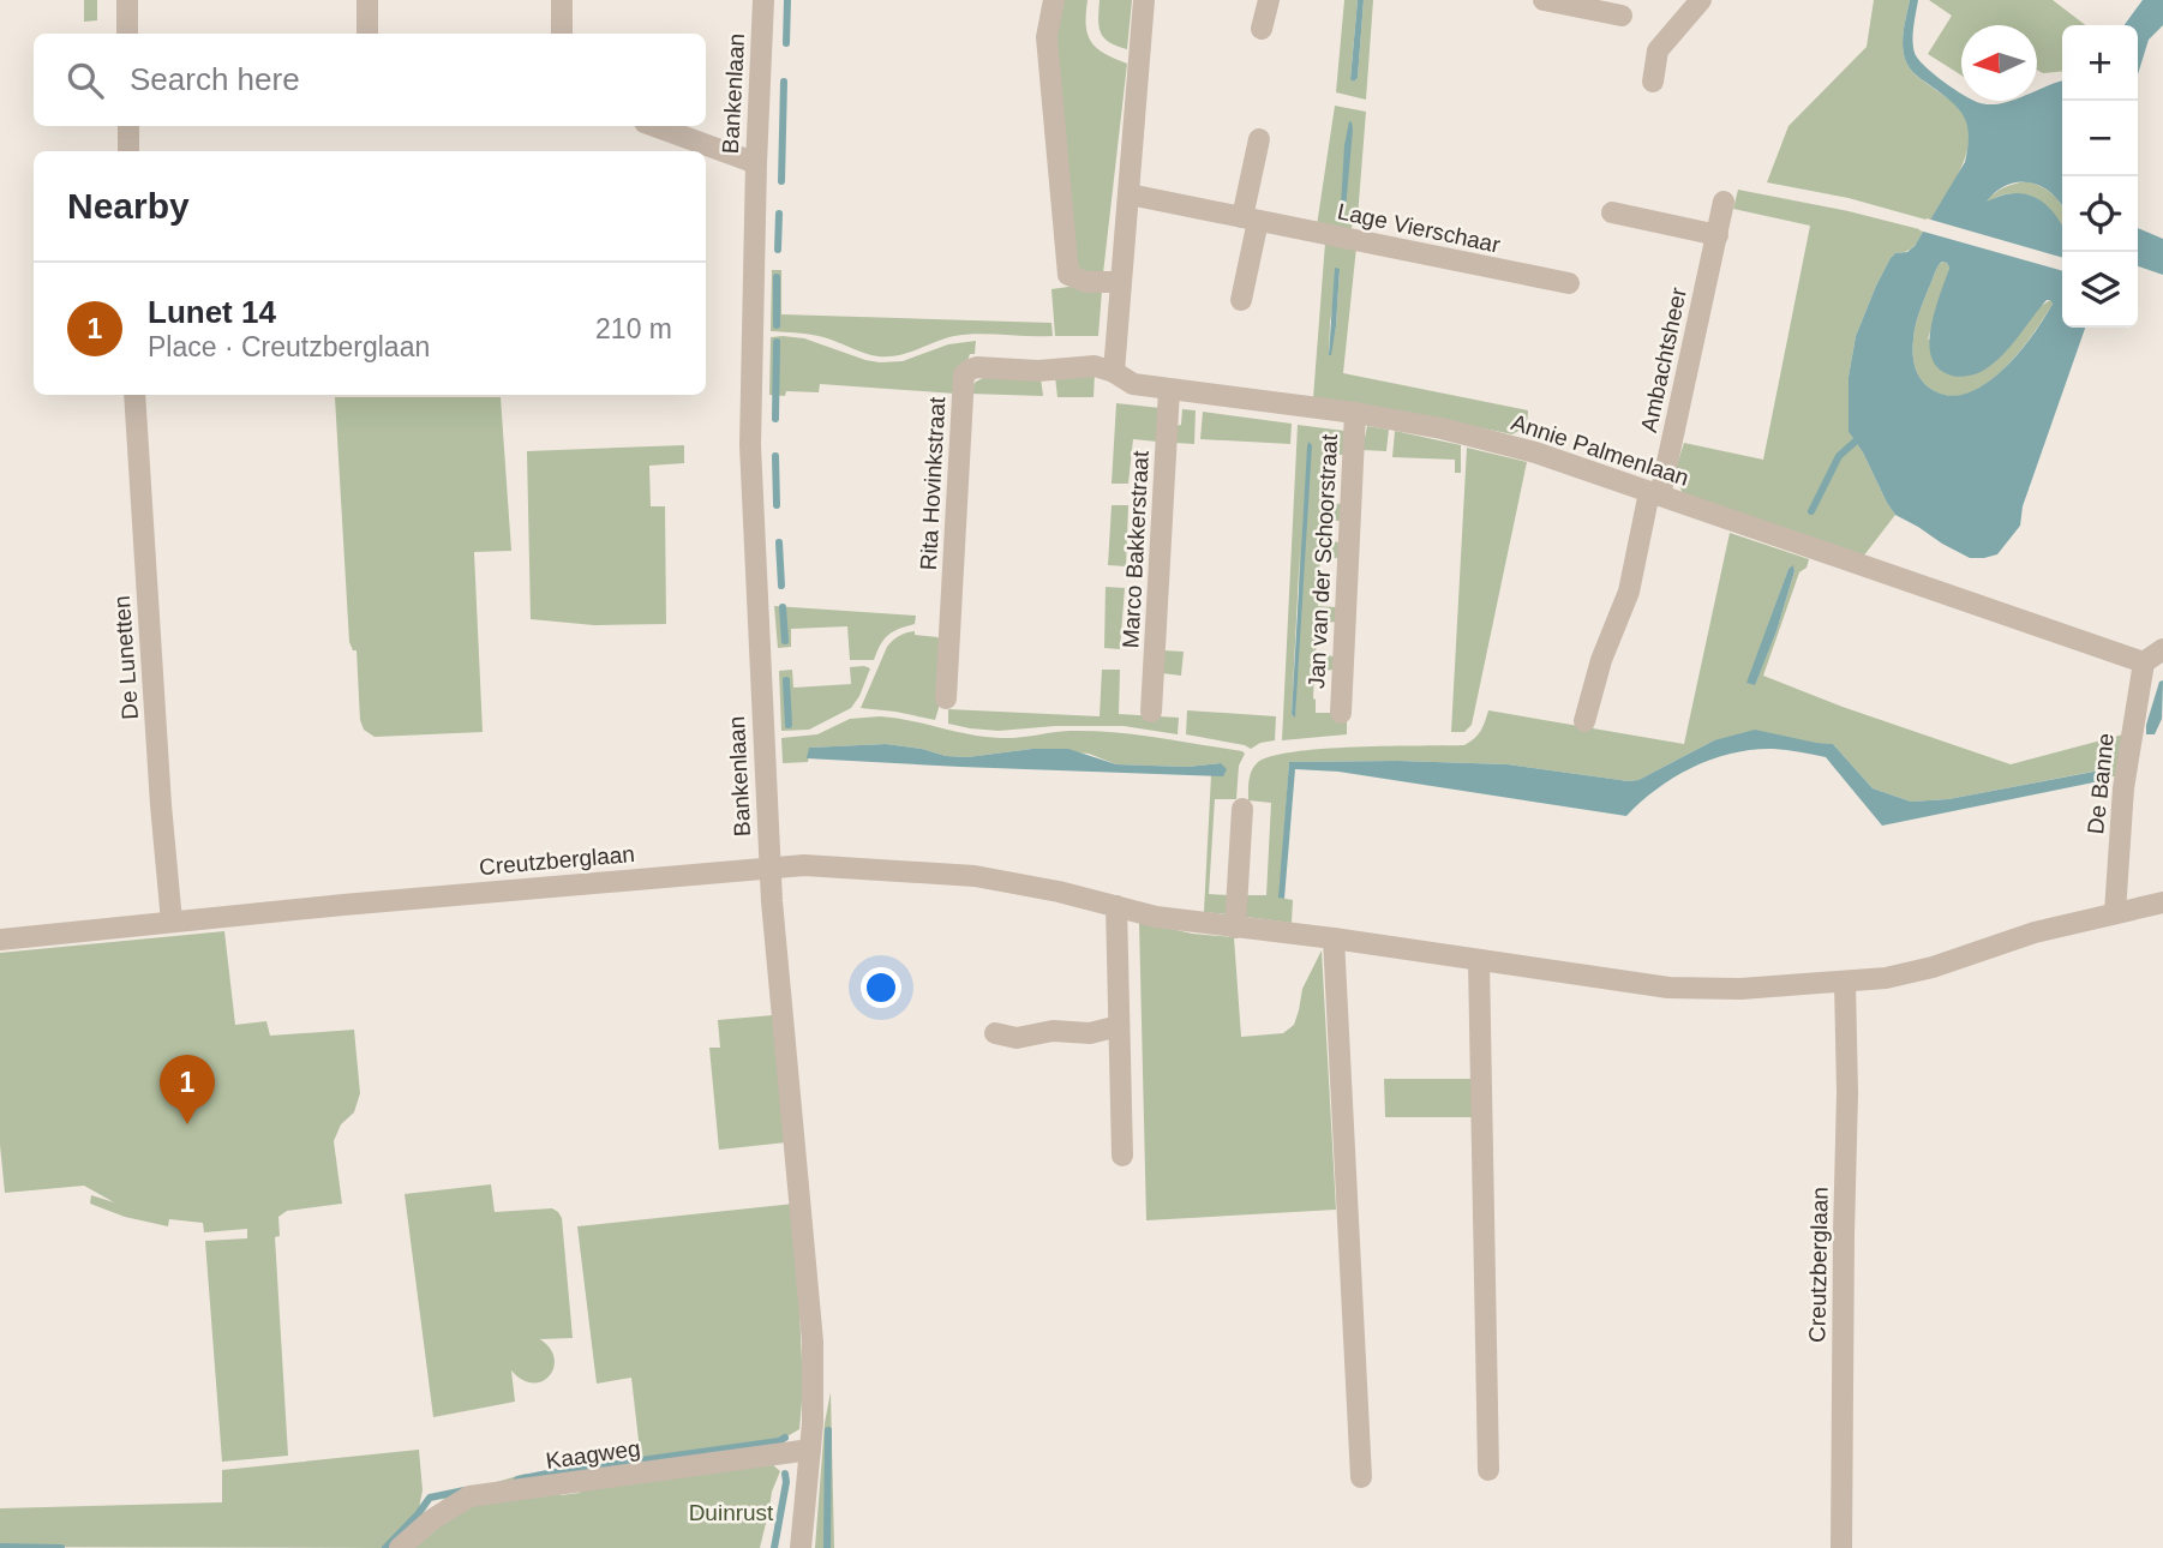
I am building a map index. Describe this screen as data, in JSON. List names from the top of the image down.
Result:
{
  "streets": {
    "street": [
      "Bankenlaan",
      "Lage Vierschaar",
      "Ambachtsheer",
      "Annie Palmenlaan",
      "Rita Hovinkstraat",
      "Marco Bakkerstraat",
      "Jan van der Schoorstraat",
      "De Lunetten",
      "De Banne",
      "Creutzberglaan",
      "Kaagweg"
    ]
  },
  "crossings": [
    ["Bankenlaan", "Creutzberglaan"],
    ["Bankenlaan", "Kaagweg"],
    ["Ambachtsheer", "Annie Palmenlaan"],
    ["Annie Palmenlaan", "Rita Hovinkstraat"],
    ["Annie Palmenlaan", "Marco Bakkerstraat"],
    ["Annie Palmenlaan", "Jan van der Schoorstraat"],
    ["Annie Palmenlaan", "De Banne"],
    ["De Lunetten", "Creutzberglaan"],
    ["De Banne", "Creutzberglaan"]
  ],
  "parks": ["Duinrust"],
  "north": "left",
  "page": {
    "map_buttons": ["+", "−"],
    "search": "Search here",
    "heading": "Nearby",
    "list": [
      {
        "mark": "1",
        "name": "Lunet 14",
        "note": "Place · Creutzberglaan",
        "value": "210 m"
      }
    ],
    "pins": "1"
  }
}
